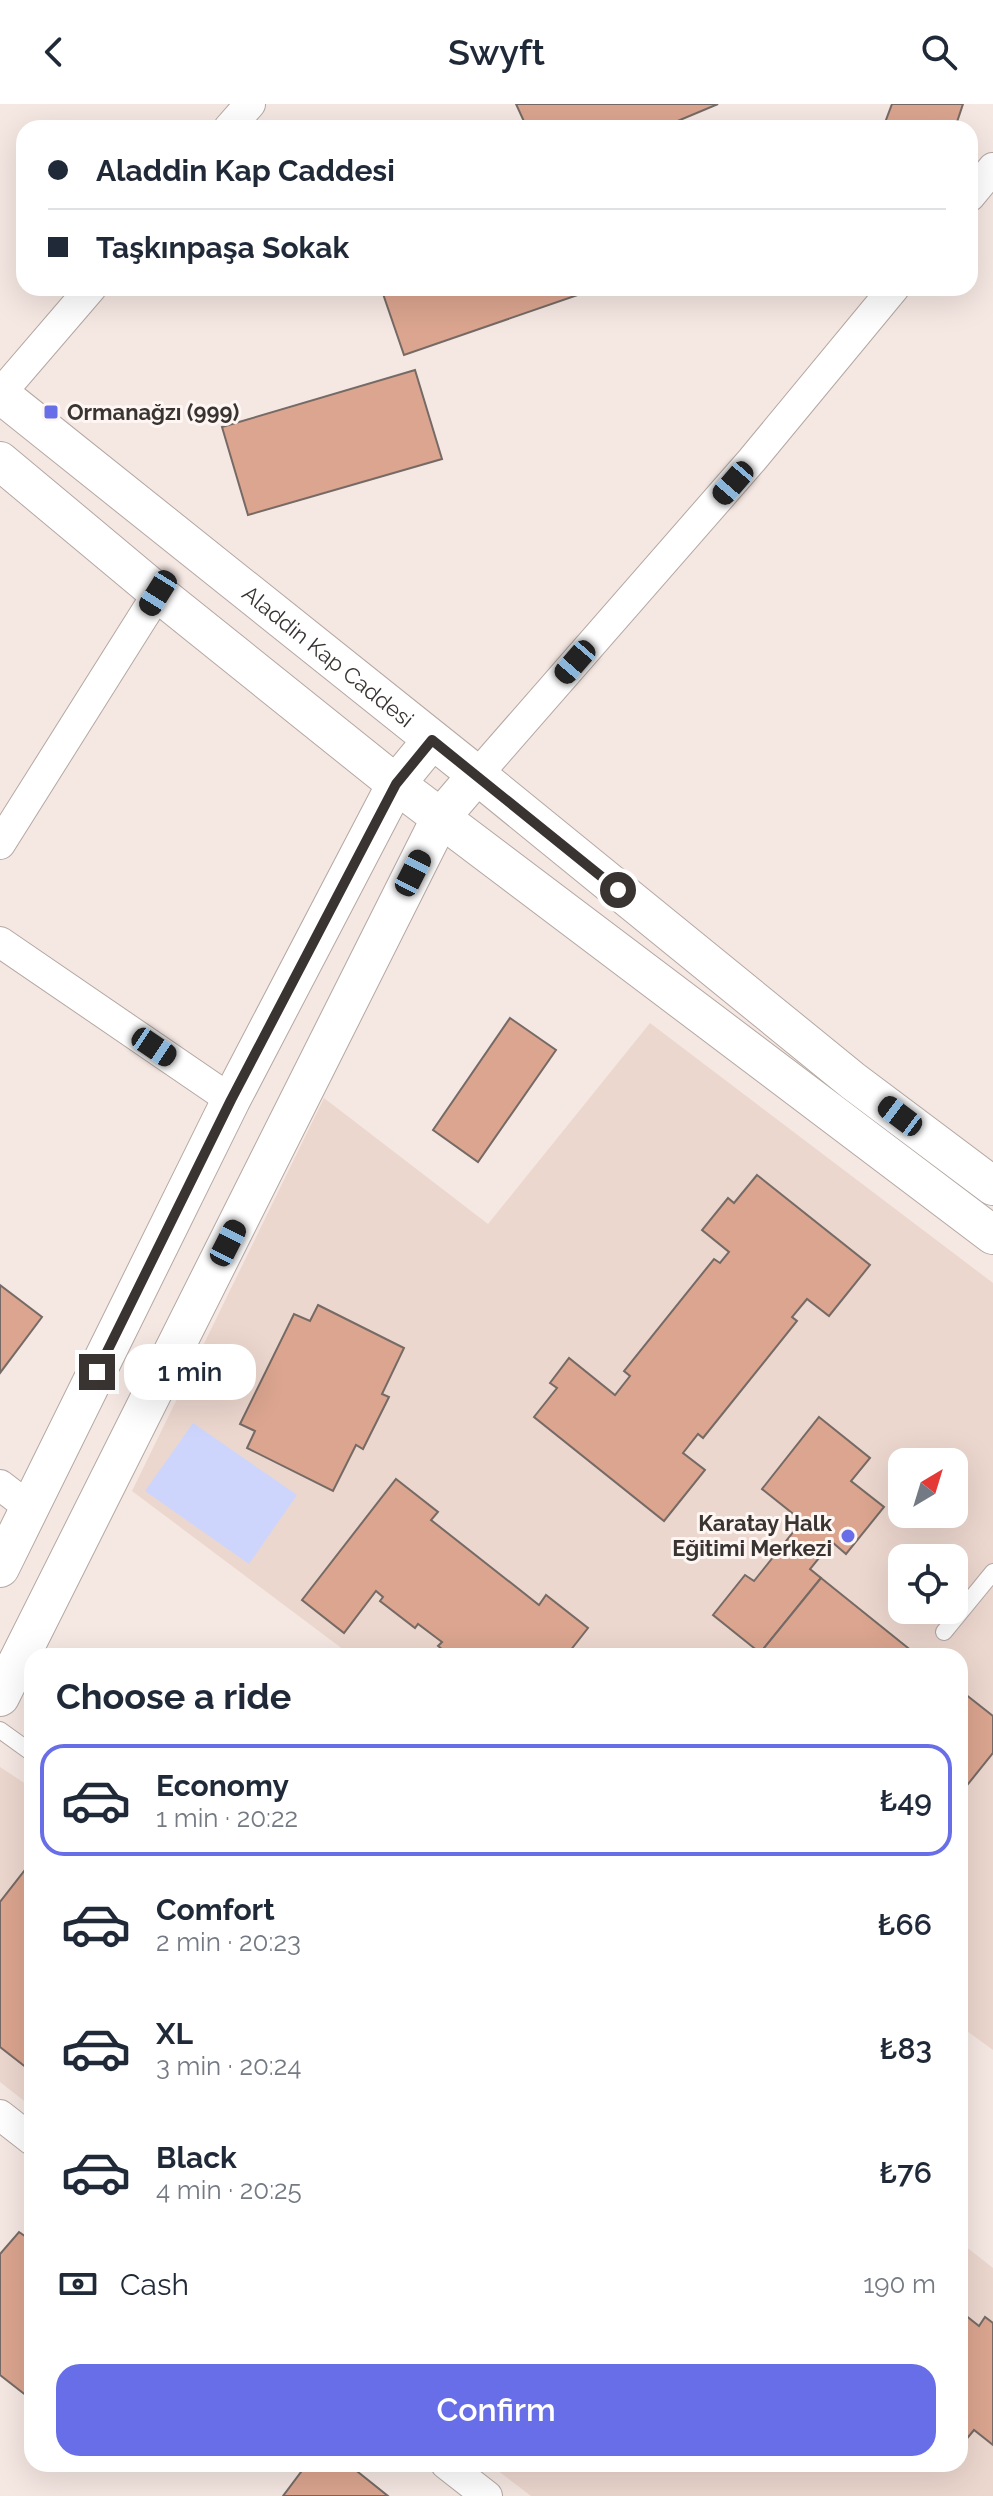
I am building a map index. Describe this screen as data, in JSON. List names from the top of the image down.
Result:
{
  "streets": {
    "street": ["Aladdin Kap Caddesi"]
  },
  "places": {
    "transit": ["Ormanağzı (999)"],
    "other": ["Karatay Halk Eğitimi Merkezi"]
  },
  "north": "top right",
  "page": {
    "header": "Swyft",
    "banner": ["Aladdin Kap Caddesi", "Taşkınpaşa Sokak"],
    "bubble": "1 min",
    "heading": "Choose a ride",
    "list": [
      {
        "name": "Economy",
        "note": "1 min · 20:22",
        "value": "₺49"
      },
      {
        "name": "Comfort",
        "note": "2 min · 20:23",
        "value": "₺66"
      },
      {
        "name": "XL",
        "note": "3 min · 20:24",
        "value": "₺83"
      },
      {
        "name": "Black",
        "note": "4 min · 20:25",
        "value": "₺76"
      }
    ],
    "pay": ["Cash", "190 m"],
    "buttons": "Confirm"
  }
}
